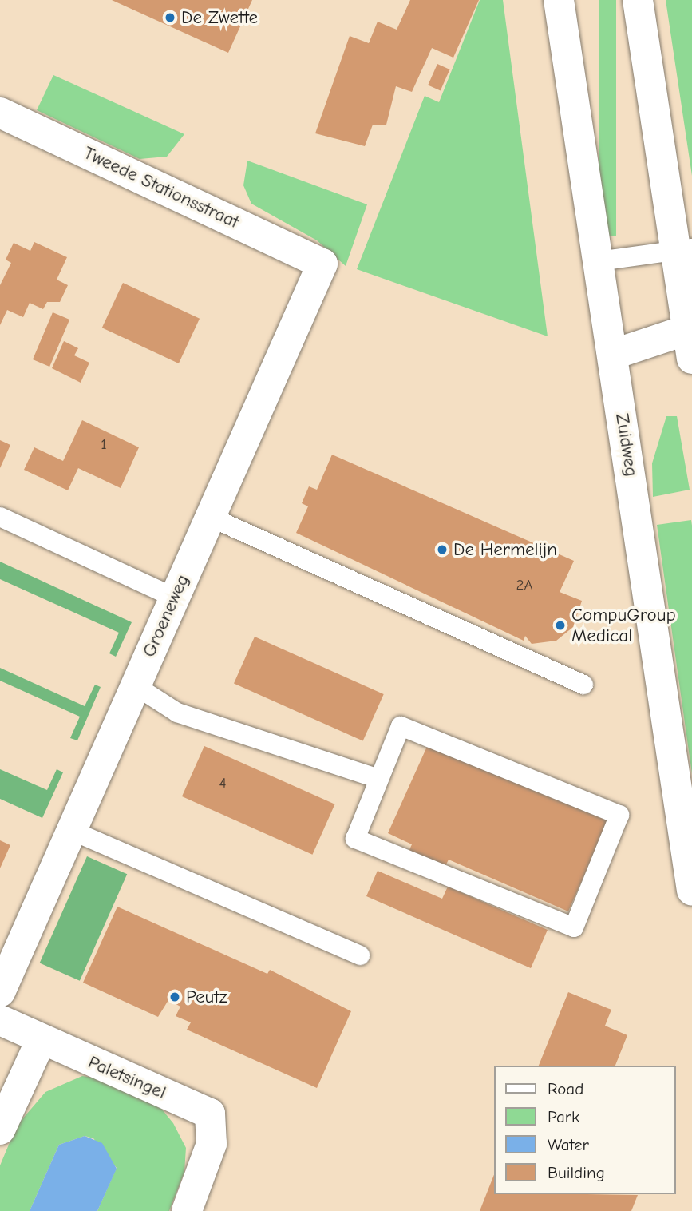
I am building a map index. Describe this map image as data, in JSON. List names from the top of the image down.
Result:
{
  "streets": {
    "street": [
      "Tweede Stationsstraat",
      "Zuidweg",
      "Groeneweg",
      "Paletsingel"
    ]
  },
  "crossings": [
    ["Tweede Stationsstraat", "Groeneweg"]
  ],
  "places": [
    "De Zwette",
    "De Hermelijn",
    "CompuGroup Medical",
    "Peutz"
  ],
  "house_numbers": ["1", "2A", "4"],
  "legend": [
    "Road",
    "Park",
    "Water",
    "Building"
  ]
}
